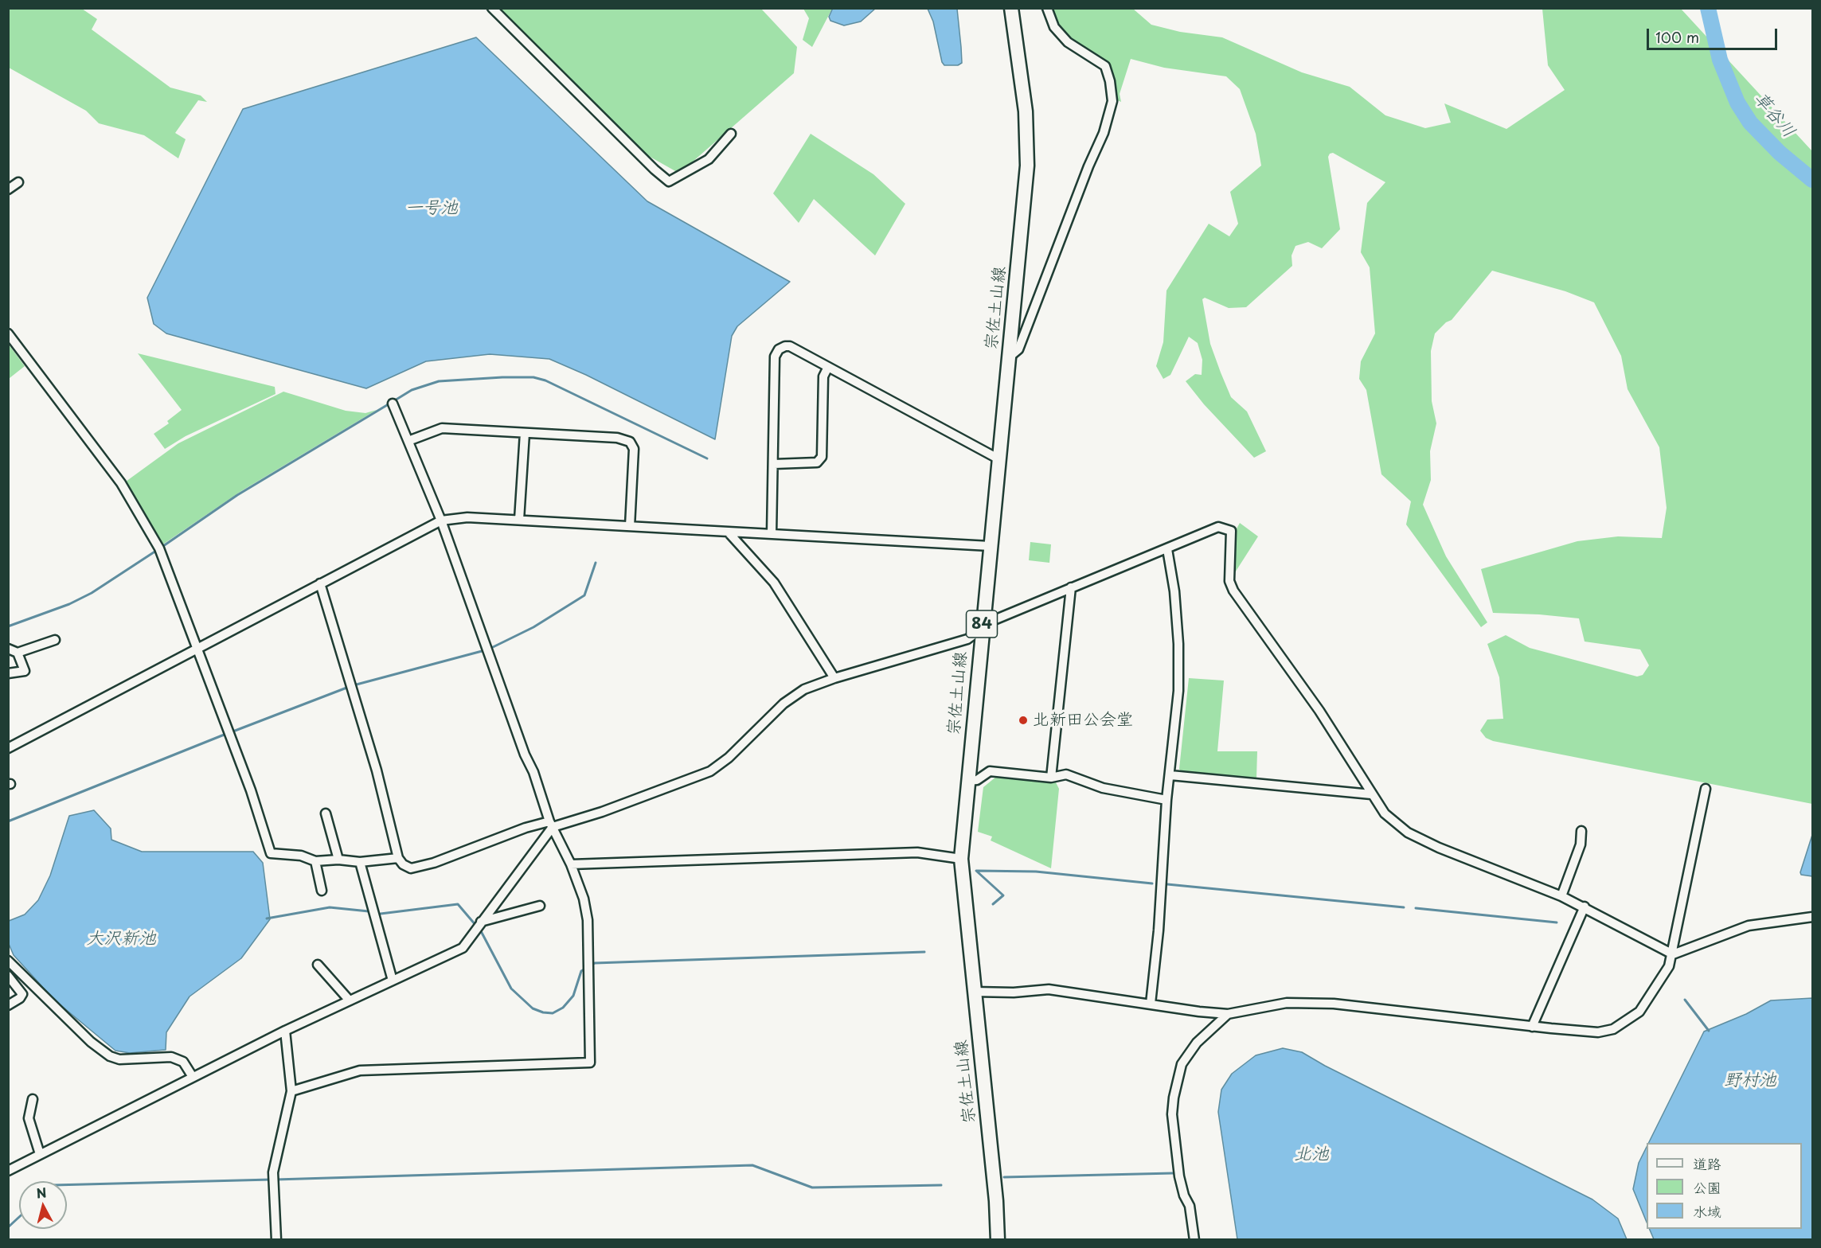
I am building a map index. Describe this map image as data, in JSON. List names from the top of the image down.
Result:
{
  "streets": {
    "main road": ["宗佐土山線", "84"]
  },
  "water": [
    "草谷川",
    "一号池",
    "大沢新池",
    "野村池",
    "北池"
  ],
  "places": ["北新田公会堂"],
  "legend": ["道路", "公園", "水域"],
  "scale_bar": "100 m",
  "north": "top"
}
